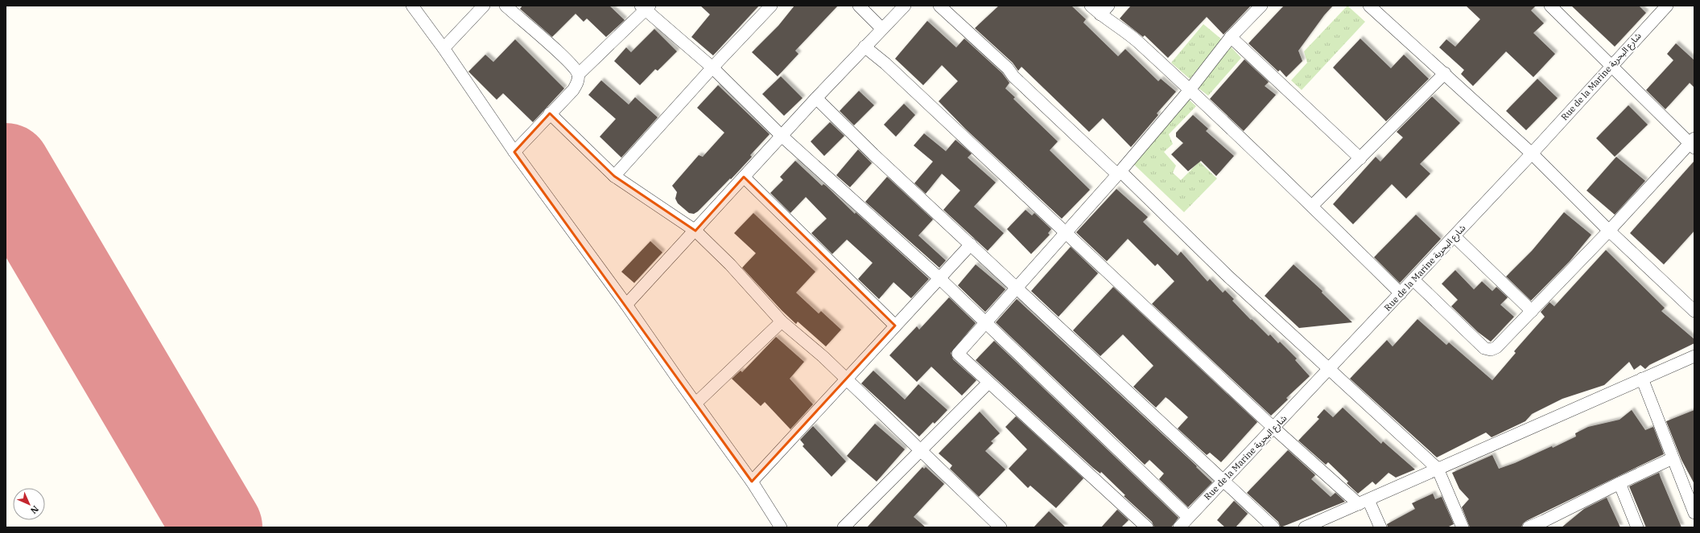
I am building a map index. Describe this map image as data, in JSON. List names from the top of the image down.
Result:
{
  "streets": {
    "street": ["Rue de la Marine شارع البحرية"]
  },
  "north": "bottom right"
}
